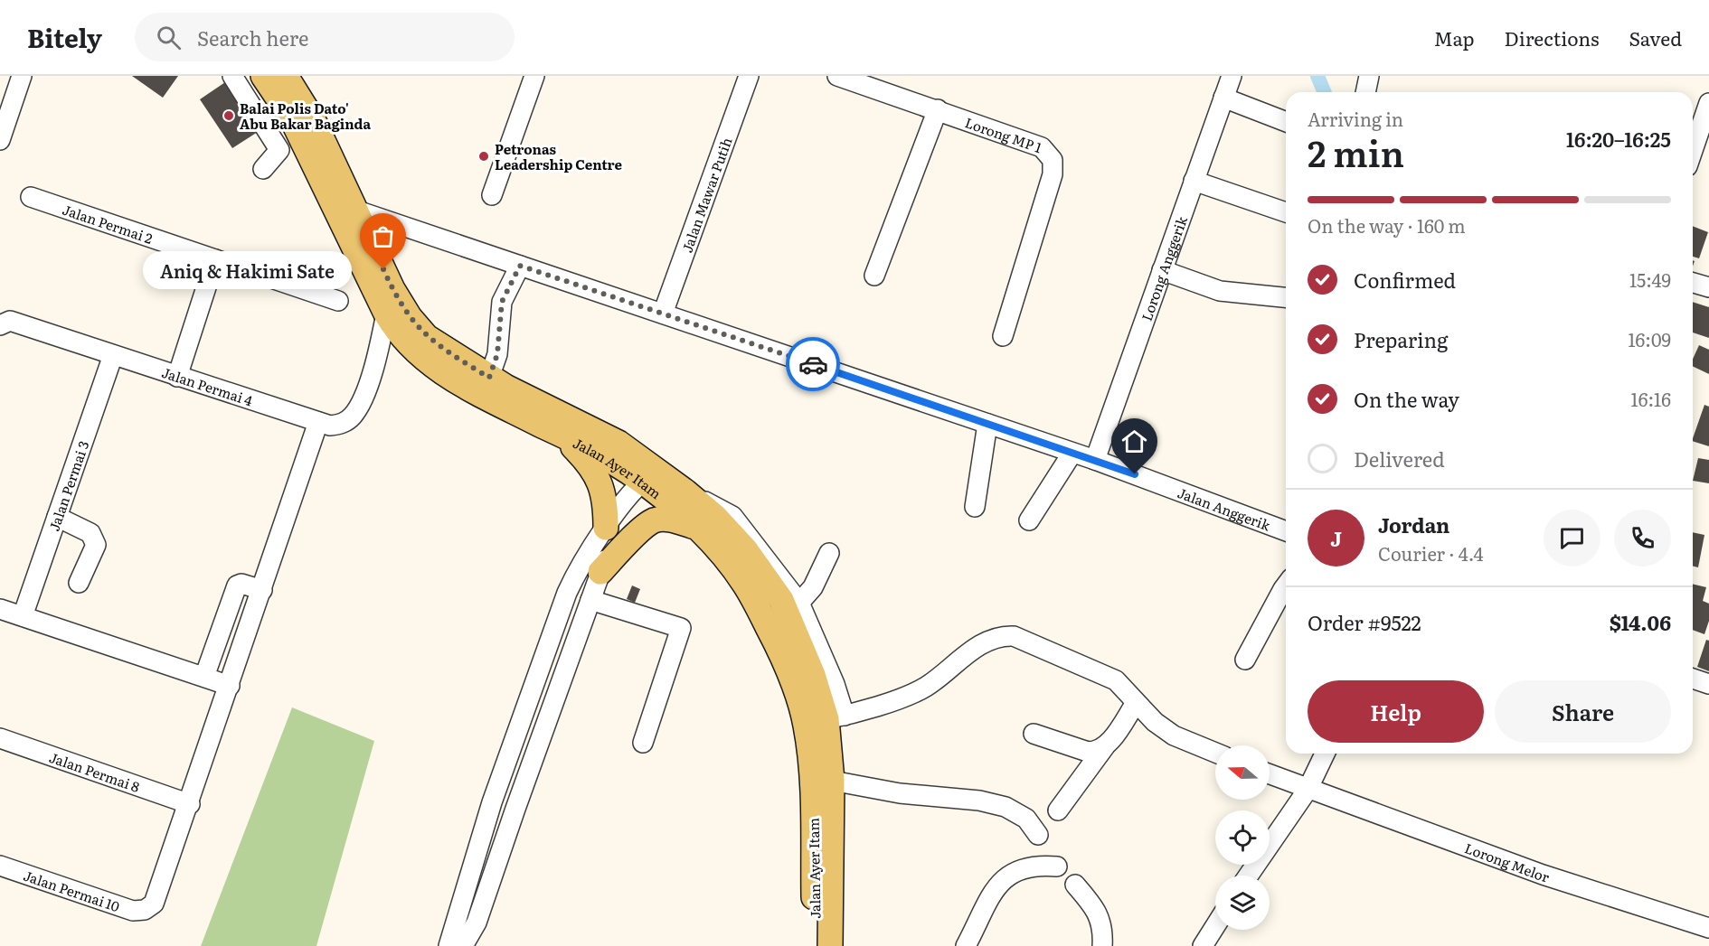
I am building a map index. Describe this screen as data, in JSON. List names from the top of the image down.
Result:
{
  "streets": {
    "main road": ["Jalan Ayer Itam"],
    "street": [
      "Lorong MP 1",
      "Jalan Mawar Putih",
      "Jalan Permai 2",
      "Lorong Anggerik",
      "Jalan Permai 4",
      "Jalan Permai 3",
      "Jalan Anggerik",
      "Jalan Permai 8",
      "Lorong Melor",
      "Jalan Permai 10"
    ]
  },
  "crossings": [
    ["Jalan Mawar Putih", "Jalan Anggerik"],
    ["Lorong Anggerik", "Jalan Anggerik"],
    ["Jalan Permai 4", "Jalan Ayer Itam"],
    ["Jalan Permai 4", "Jalan Permai 3"],
    ["Jalan Ayer Itam", "Jalan Anggerik"],
    ["Jalan Permai 8", "Jalan Permai 10"]
  ],
  "places": ["Balai Polis Dato' Abu Bakar Baginda", "Petronas Leadership Centre", "Aniq & Hakimi Sate"],
  "north": "left",
  "page": {
    "header": "Bitely",
    "search": "Search here",
    "nav": ["Map", "Directions", "Saved"],
    "heading": ["2 min", "Arriving in", "16:20–16:25"],
    "panel": [
      "Jordan",
      "Courier · 4.4",
      "Order #9522",
      "$14.06"
    ],
    "bar": "On the way · 160 m",
    "list": [
      ["Confirmed", "15:49"],
      ["Preparing", "16:09"],
      ["On the way", "16:16"],
      "Delivered"
    ],
    "bubble": "Aniq & Hakimi Sate",
    "round": "J",
    "buttons": ["Help", "Share"]
  }
}
